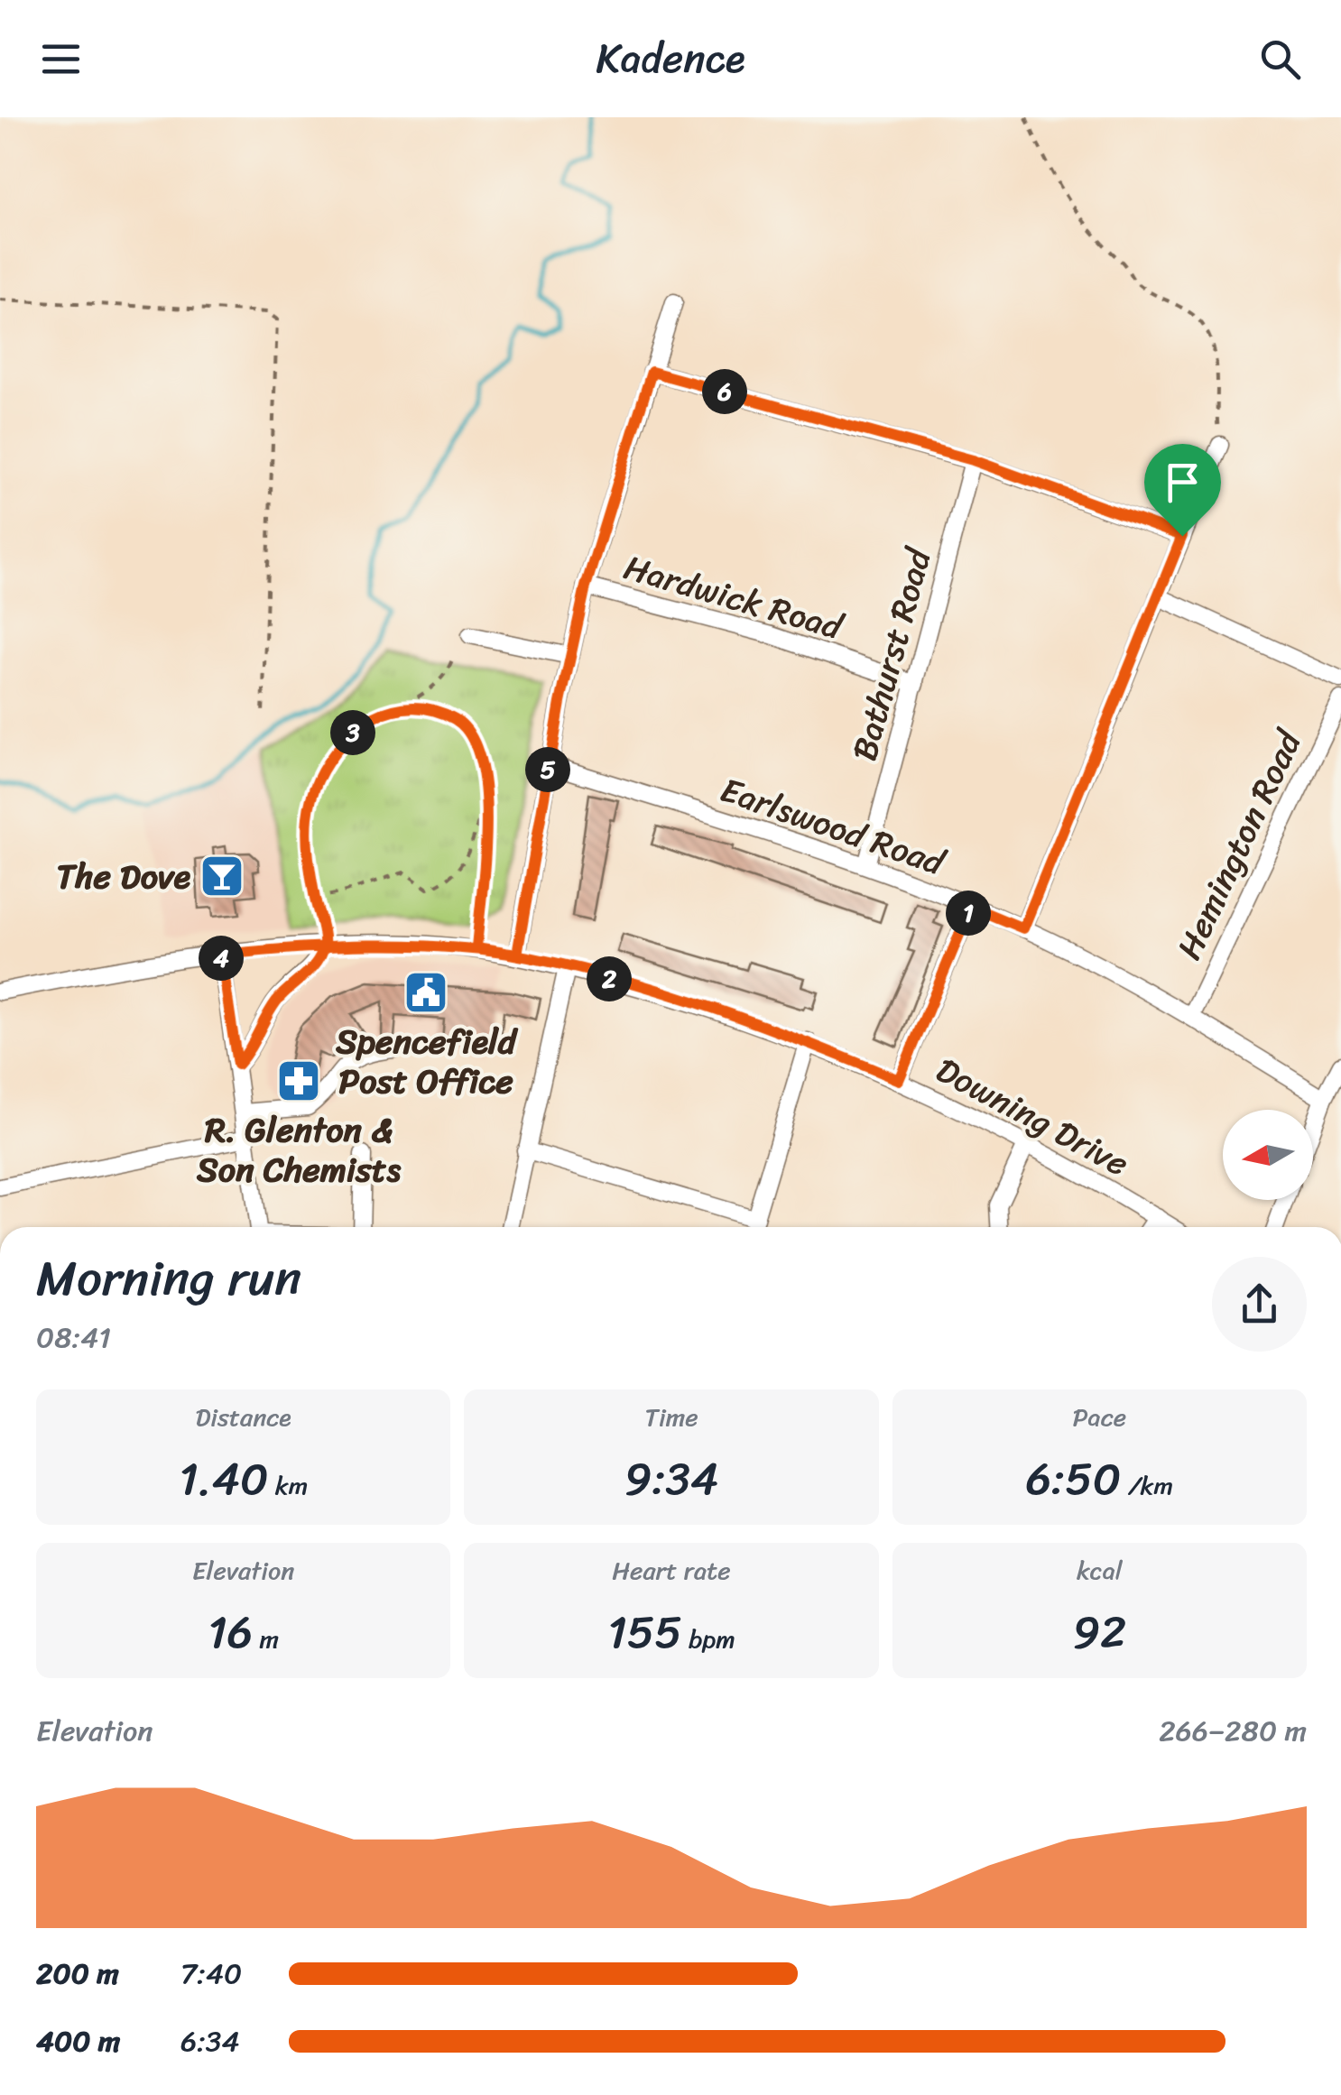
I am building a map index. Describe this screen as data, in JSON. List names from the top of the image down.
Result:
{
  "streets": {
    "street": [
      "Hardwick Road",
      "Bathurst Road",
      "Earlswood Road",
      "Hemington Road",
      "Downing Drive"
    ]
  },
  "crossings": [
    ["Hardwick Road", "Bathurst Road"],
    ["Bathurst Road", "Earlswood Road"],
    ["Earlswood Road", "Hemington Road"]
  ],
  "places": {
    "bar": ["The Dove"],
    "public building": ["Spencefield Post Office"],
    "pharmacy": ["R. Glenton & Son Chemists"]
  },
  "north": "left",
  "page": {
    "header": "Kadence",
    "pins": [
      "6",
      "3",
      "5",
      "1",
      "4",
      "2"
    ],
    "heading": ["Morning run", "08:41"],
    "stats": [
      ["Distance", "1.40 km"],
      ["Time", "9:34"],
      ["Pace", "6:50 /km"],
      ["Elevation", "16 m"],
      ["Heart rate", "155 bpm"],
      ["kcal", "92"]
    ],
    "chart": ["Elevation", "266–280 m"],
    "list": [
      {
        "name": "200 m",
        "note": "7:40"
      },
      {
        "name": "400 m",
        "note": "6:34"
      }
    ]
  }
}
